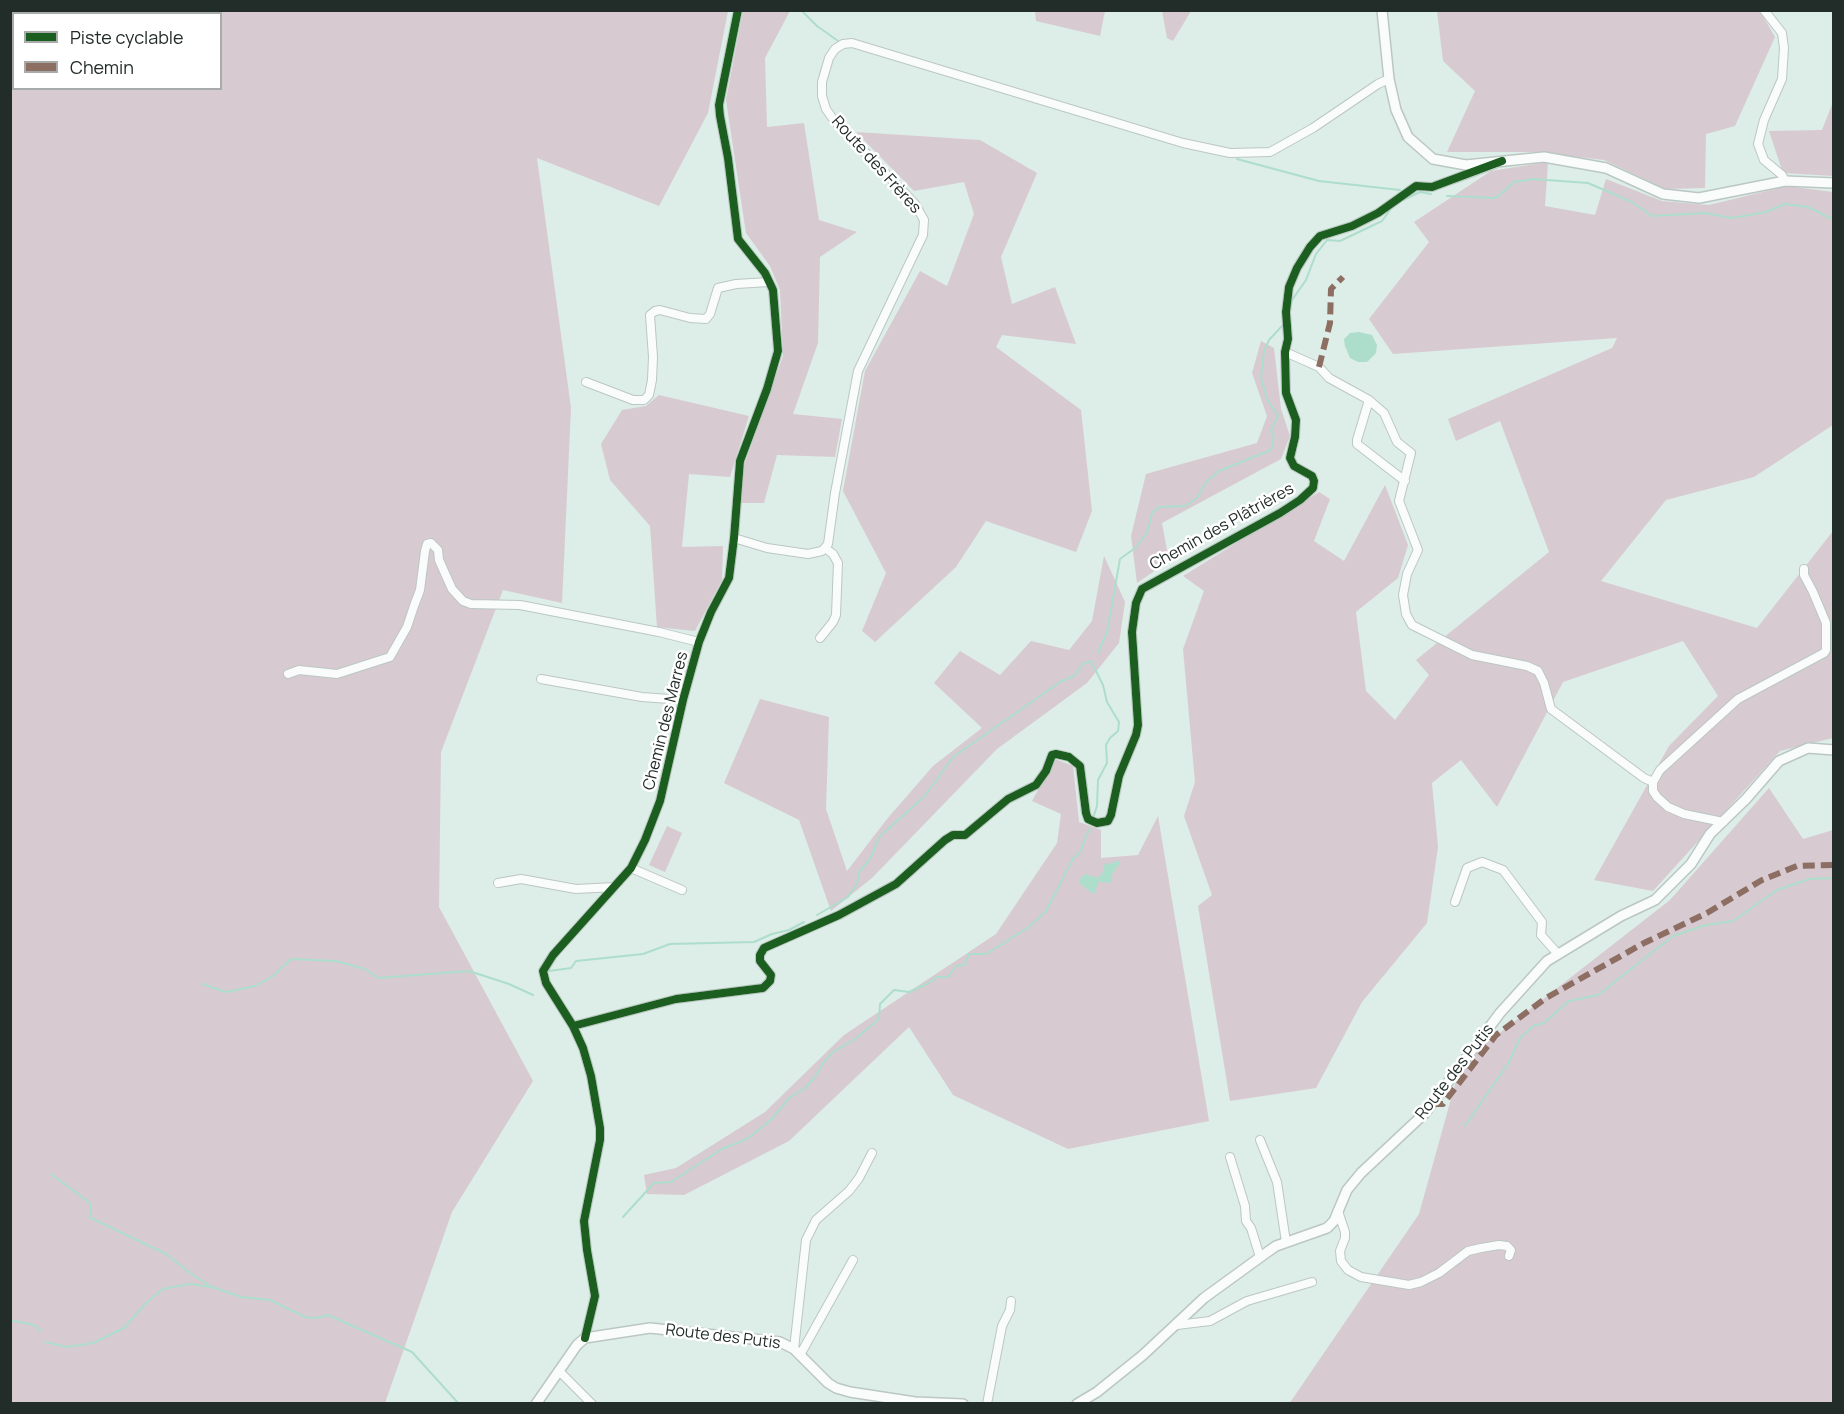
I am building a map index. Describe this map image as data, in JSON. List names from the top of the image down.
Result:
{
  "streets": {
    "street": [
      "Route des Frères",
      "Chemin des Plâtrières",
      "Chemin des Marres",
      "Route des Putis"
    ]
  },
  "crossings": [
    ["Chemin des Plâtrières", "Chemin des Marres"],
    ["Chemin des Marres", "Route des Putis"]
  ],
  "legend": ["Piste cyclable", "Chemin"]
}
